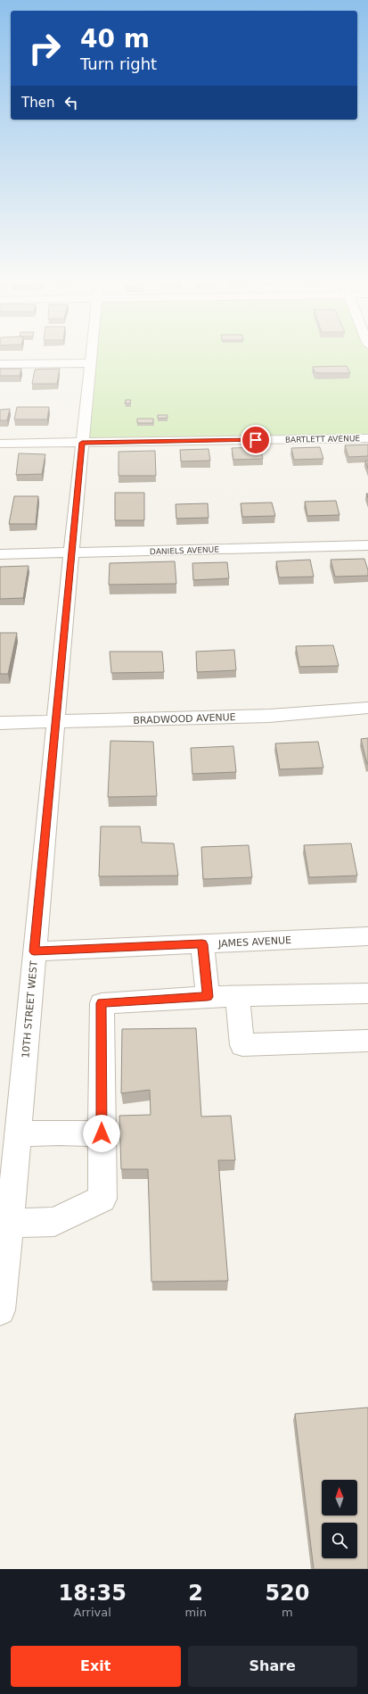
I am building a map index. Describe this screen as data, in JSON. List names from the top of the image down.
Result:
{
  "streets": {
    "street": [
      "BARTLETT AVENUE",
      "DANIELS AVENUE",
      "BRADWOOD AVENUE",
      "JAMES AVENUE",
      "10TH STREET WEST"
    ]
  },
  "crossings": [
    ["BARTLETT AVENUE", "10TH STREET WEST"],
    ["DANIELS AVENUE", "10TH STREET WEST"],
    ["BRADWOOD AVENUE", "10TH STREET WEST"],
    ["JAMES AVENUE", "10TH STREET WEST"]
  ],
  "north": "top",
  "page": {
    "turn": ["40 m", "Turn right"],
    "then": "Then",
    "eta": [
      "18:35",
      "Arrival",
      "2",
      "min",
      "520",
      "m"
    ],
    "buttons": ["Exit", "Share"]
  }
}
